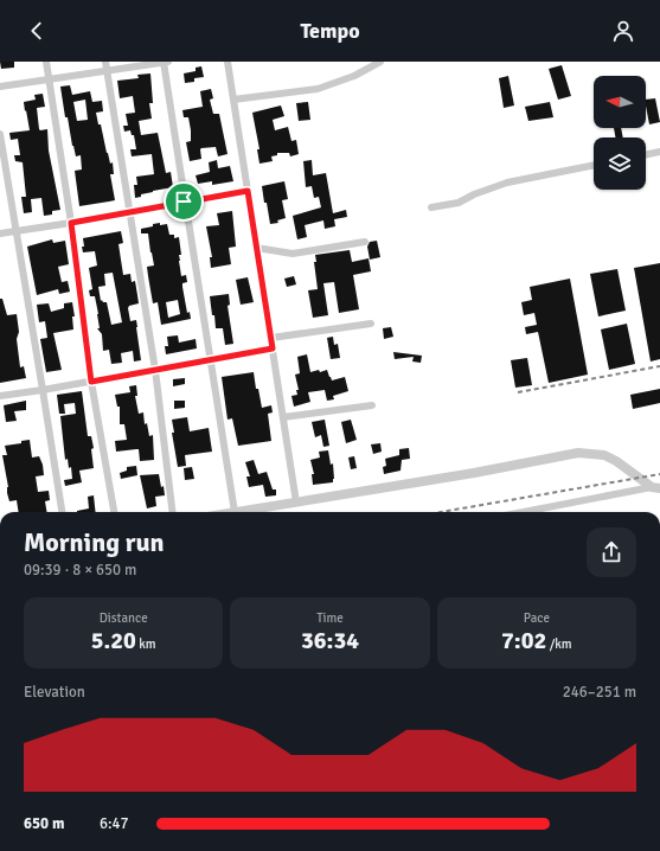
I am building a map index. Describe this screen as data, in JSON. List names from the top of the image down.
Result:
{
  "north": "left",
  "page": {
    "header": "Tempo",
    "heading": ["Morning run", "09:39 · 8 × 650 m"],
    "stats": [
      ["Distance", "5.20 km"],
      ["Time", "36:34"],
      ["Pace", "7:02 /km"]
    ],
    "chart": ["Elevation", "246–251 m"],
    "list": [
      {
        "name": "650 m",
        "note": "6:47"
      }
    ]
  }
}
